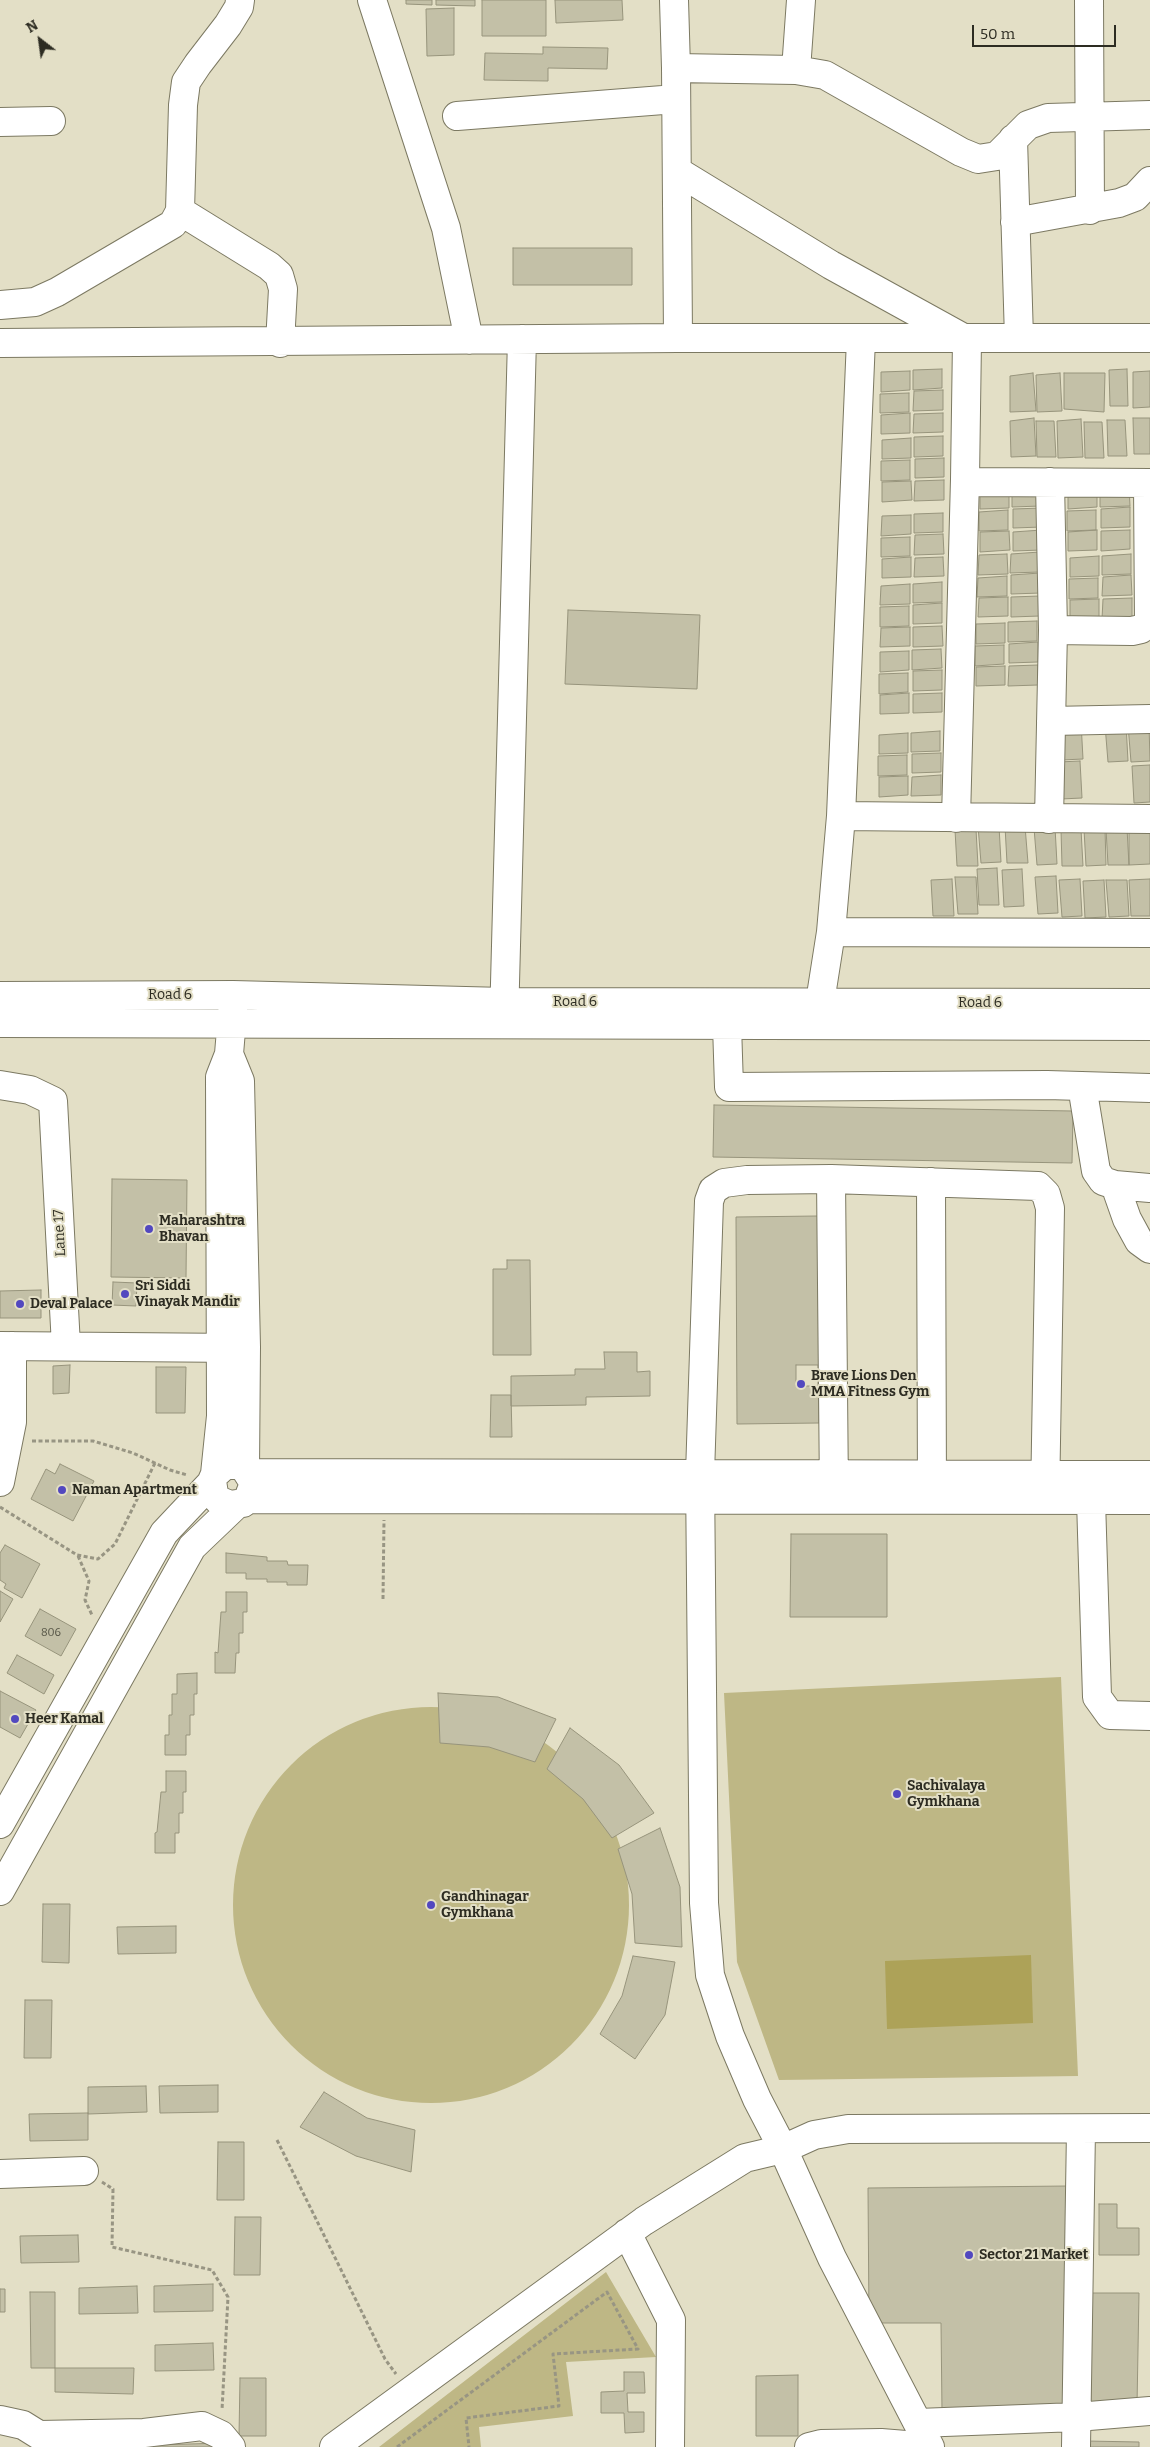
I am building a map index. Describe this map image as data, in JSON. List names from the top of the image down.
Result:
{
  "streets": {
    "street": ["Road 6", "Lane 17"]
  },
  "places": [
    "Maharashtra Bhavan",
    "Sri Siddi Vinayak Mandir",
    "Deval Palace",
    "Brave Lions Den MMA Fitness Gym",
    "Naman Apartment",
    "Heer Kamal",
    "Sachivalaya Gymkhana",
    "Gandhinagar Gymkhana",
    "Sector 21 Market"
  ],
  "house_numbers": ["806"],
  "scale_bar": "50 m",
  "north": "top left"
}
